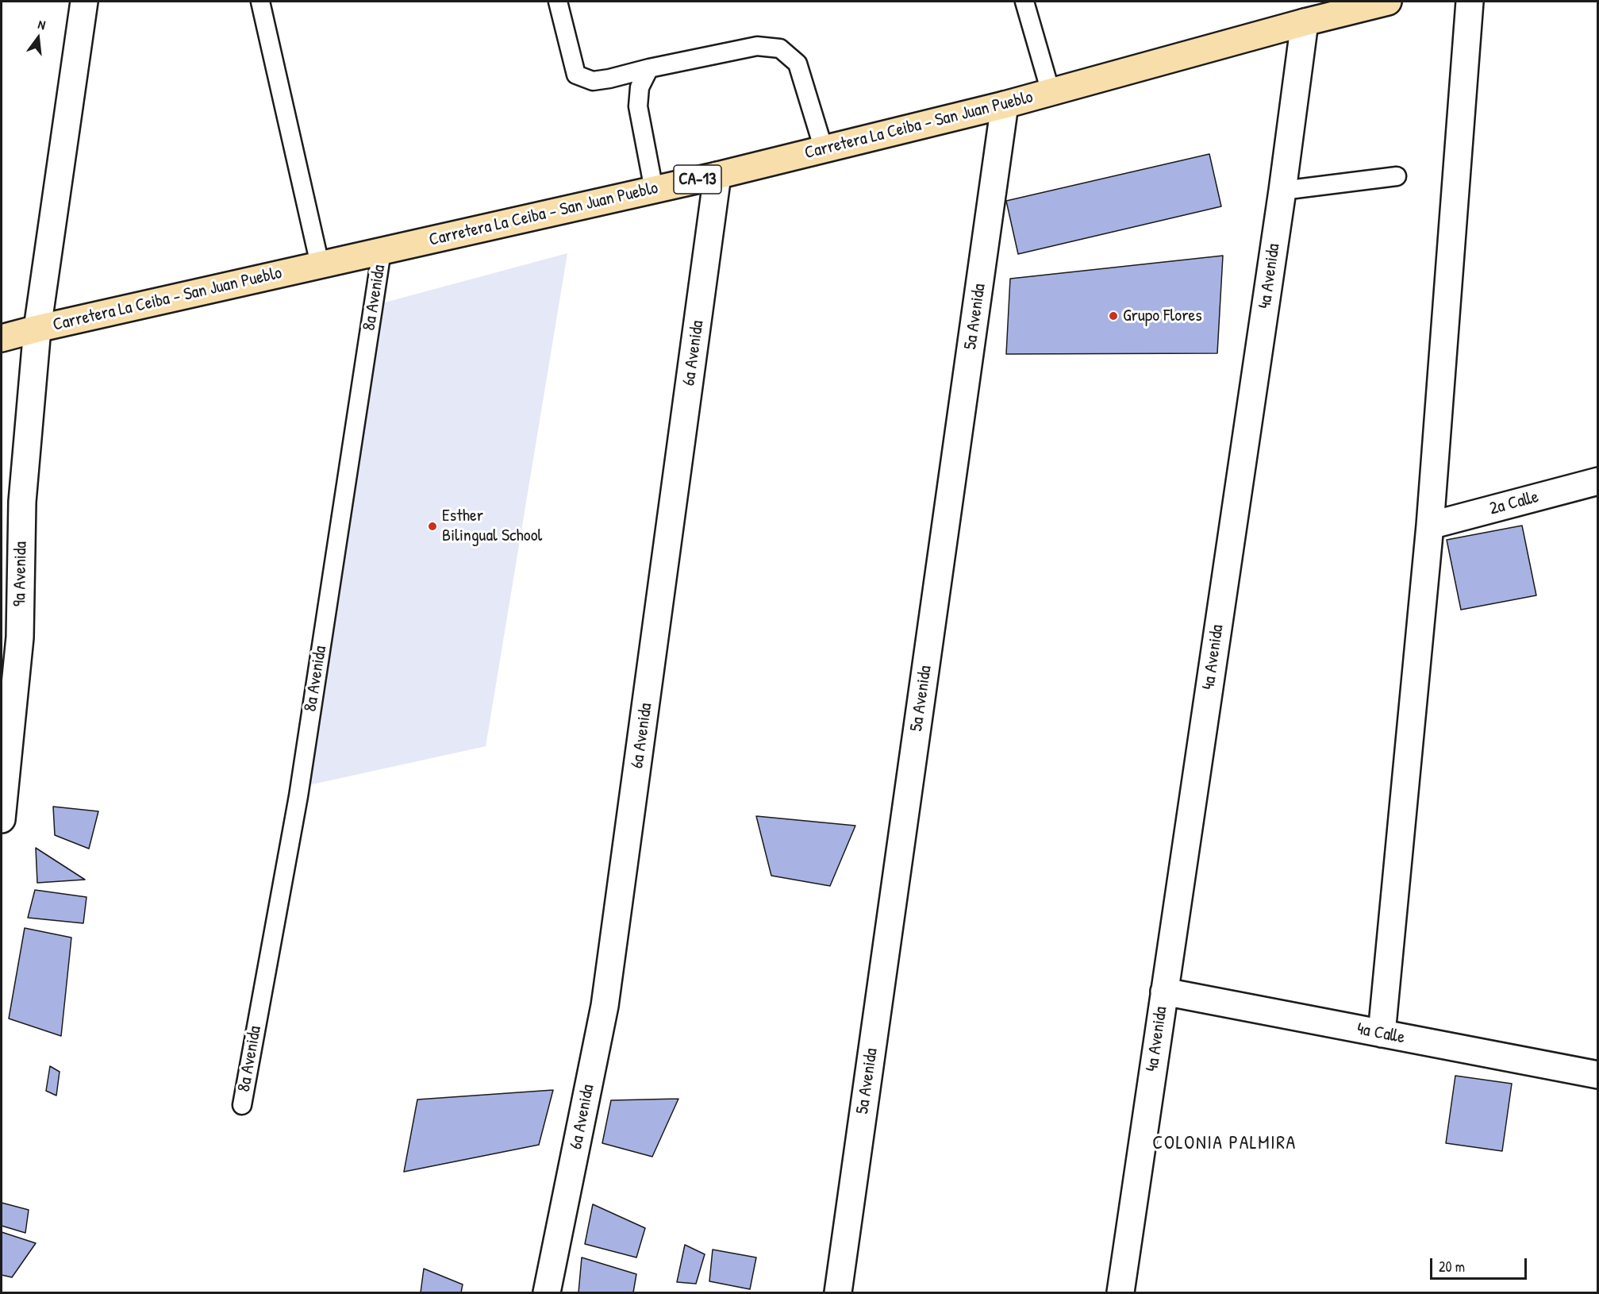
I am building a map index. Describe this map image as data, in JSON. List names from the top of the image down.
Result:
{
  "streets": {
    "main road": ["Carretera La Ceiba - San Juan Pueblo", "CA-13"],
    "street": [
      "4a Avenida",
      "5a Avenida",
      "6a Avenida",
      "2a Calle",
      "9a Avenida",
      "4a Calle"
    ],
    "lane": ["8a Avenida"]
  },
  "crossings": [
    ["Carretera La Ceiba - San Juan Pueblo", "4a Avenida"],
    ["Carretera La Ceiba - San Juan Pueblo", "8a Avenida"],
    ["Carretera La Ceiba - San Juan Pueblo", "5a Avenida"],
    ["Carretera La Ceiba - San Juan Pueblo", "6a Avenida"],
    ["Carretera La Ceiba - San Juan Pueblo", "9a Avenida"],
    ["4a Avenida", "4a Calle"]
  ],
  "districts": ["COLONIA PALMIRA"],
  "places": ["Grupo Flores", "Esther Bilingual School"],
  "scale_bar": "20 m",
  "north": "top"
}
